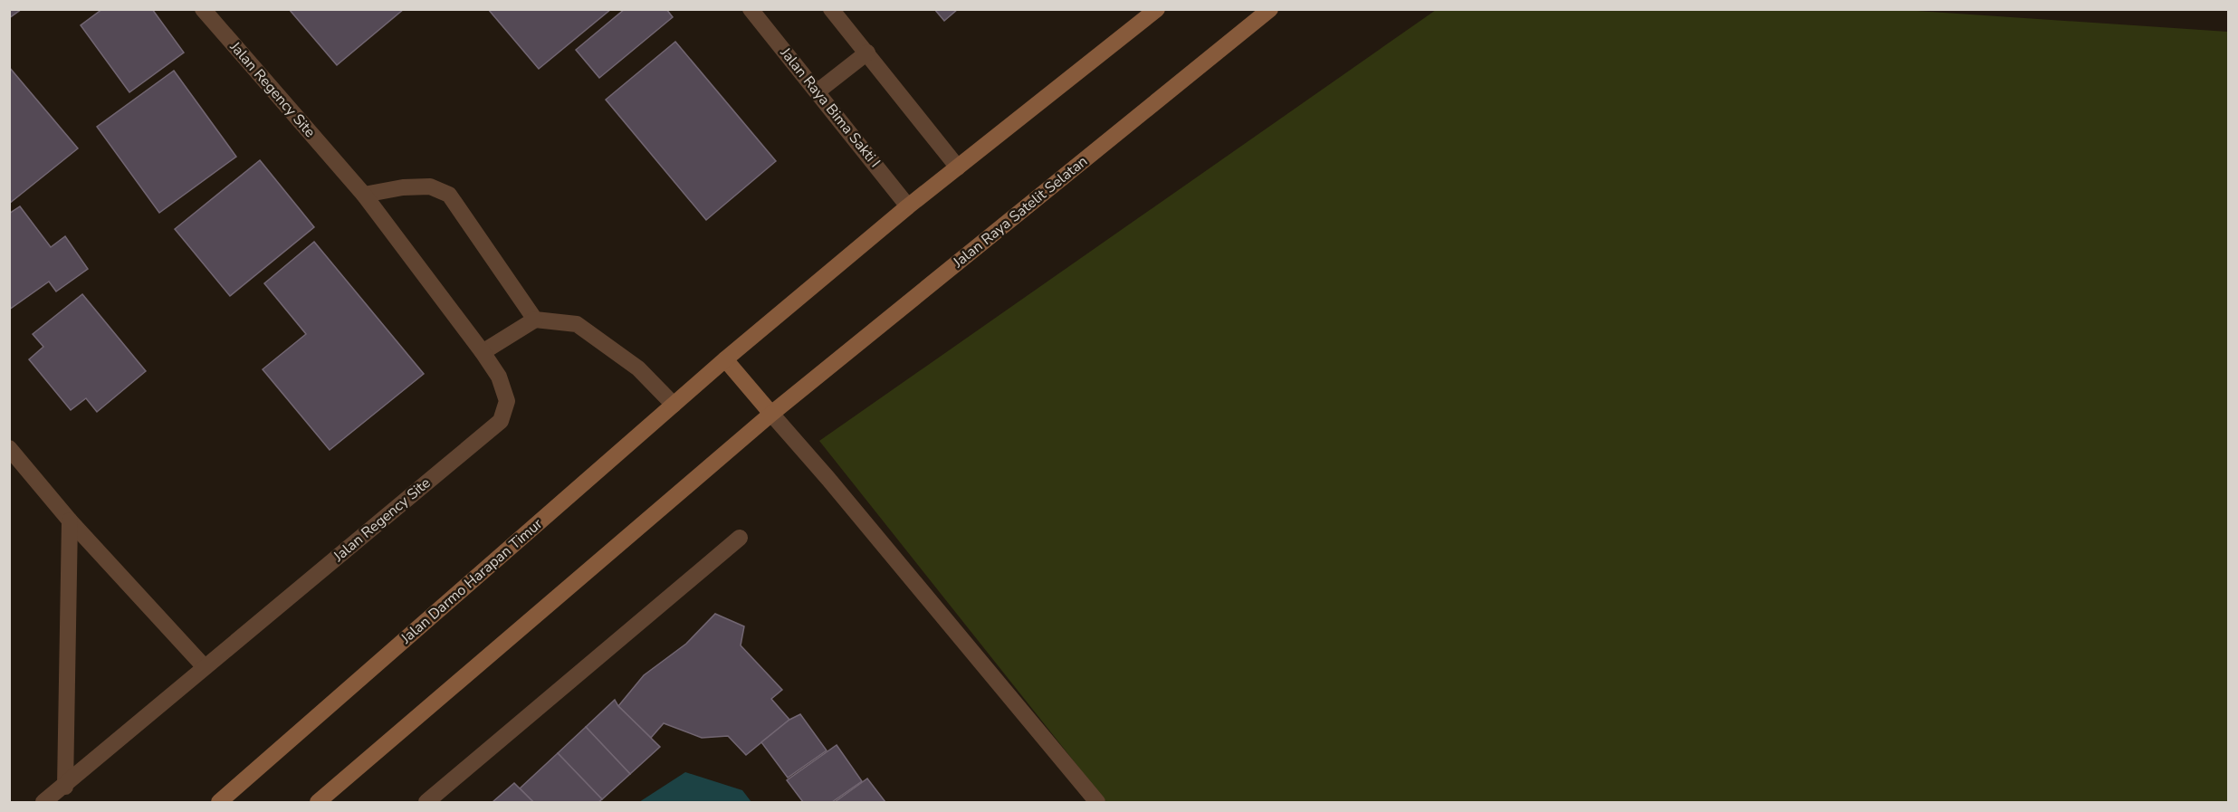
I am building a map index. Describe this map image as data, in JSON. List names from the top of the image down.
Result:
{
  "streets": {
    "main road": ["Jalan Raya Satelit Selatan", "Jalan Darmo Harapan Timur"],
    "street": ["Jalan Regency Site", "Jalan Raya Bima Sakti I"]
  }
}
